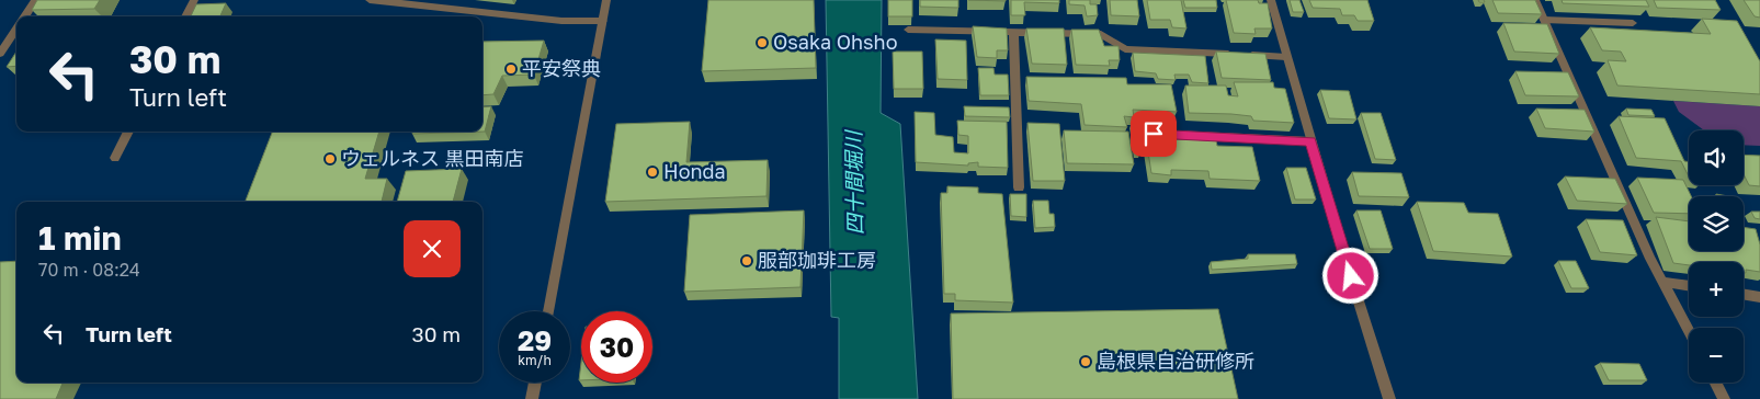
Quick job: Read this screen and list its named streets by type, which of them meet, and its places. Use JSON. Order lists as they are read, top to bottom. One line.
{"water":["四十間堀川"],"places":["Osaka Ohsho","平安祭典","ウェルネス 黒田南店","Honda","服部珈琲工房","島根県自治研修所"],"page":{"turn":["30 m","Turn left"],"map_buttons":["+","−"],"heading":["1 min","70 m · 08:24"],"list":[{"name":"Turn left","value":"30 m"}],"speed":"29 km/h","limit":"30"}}
